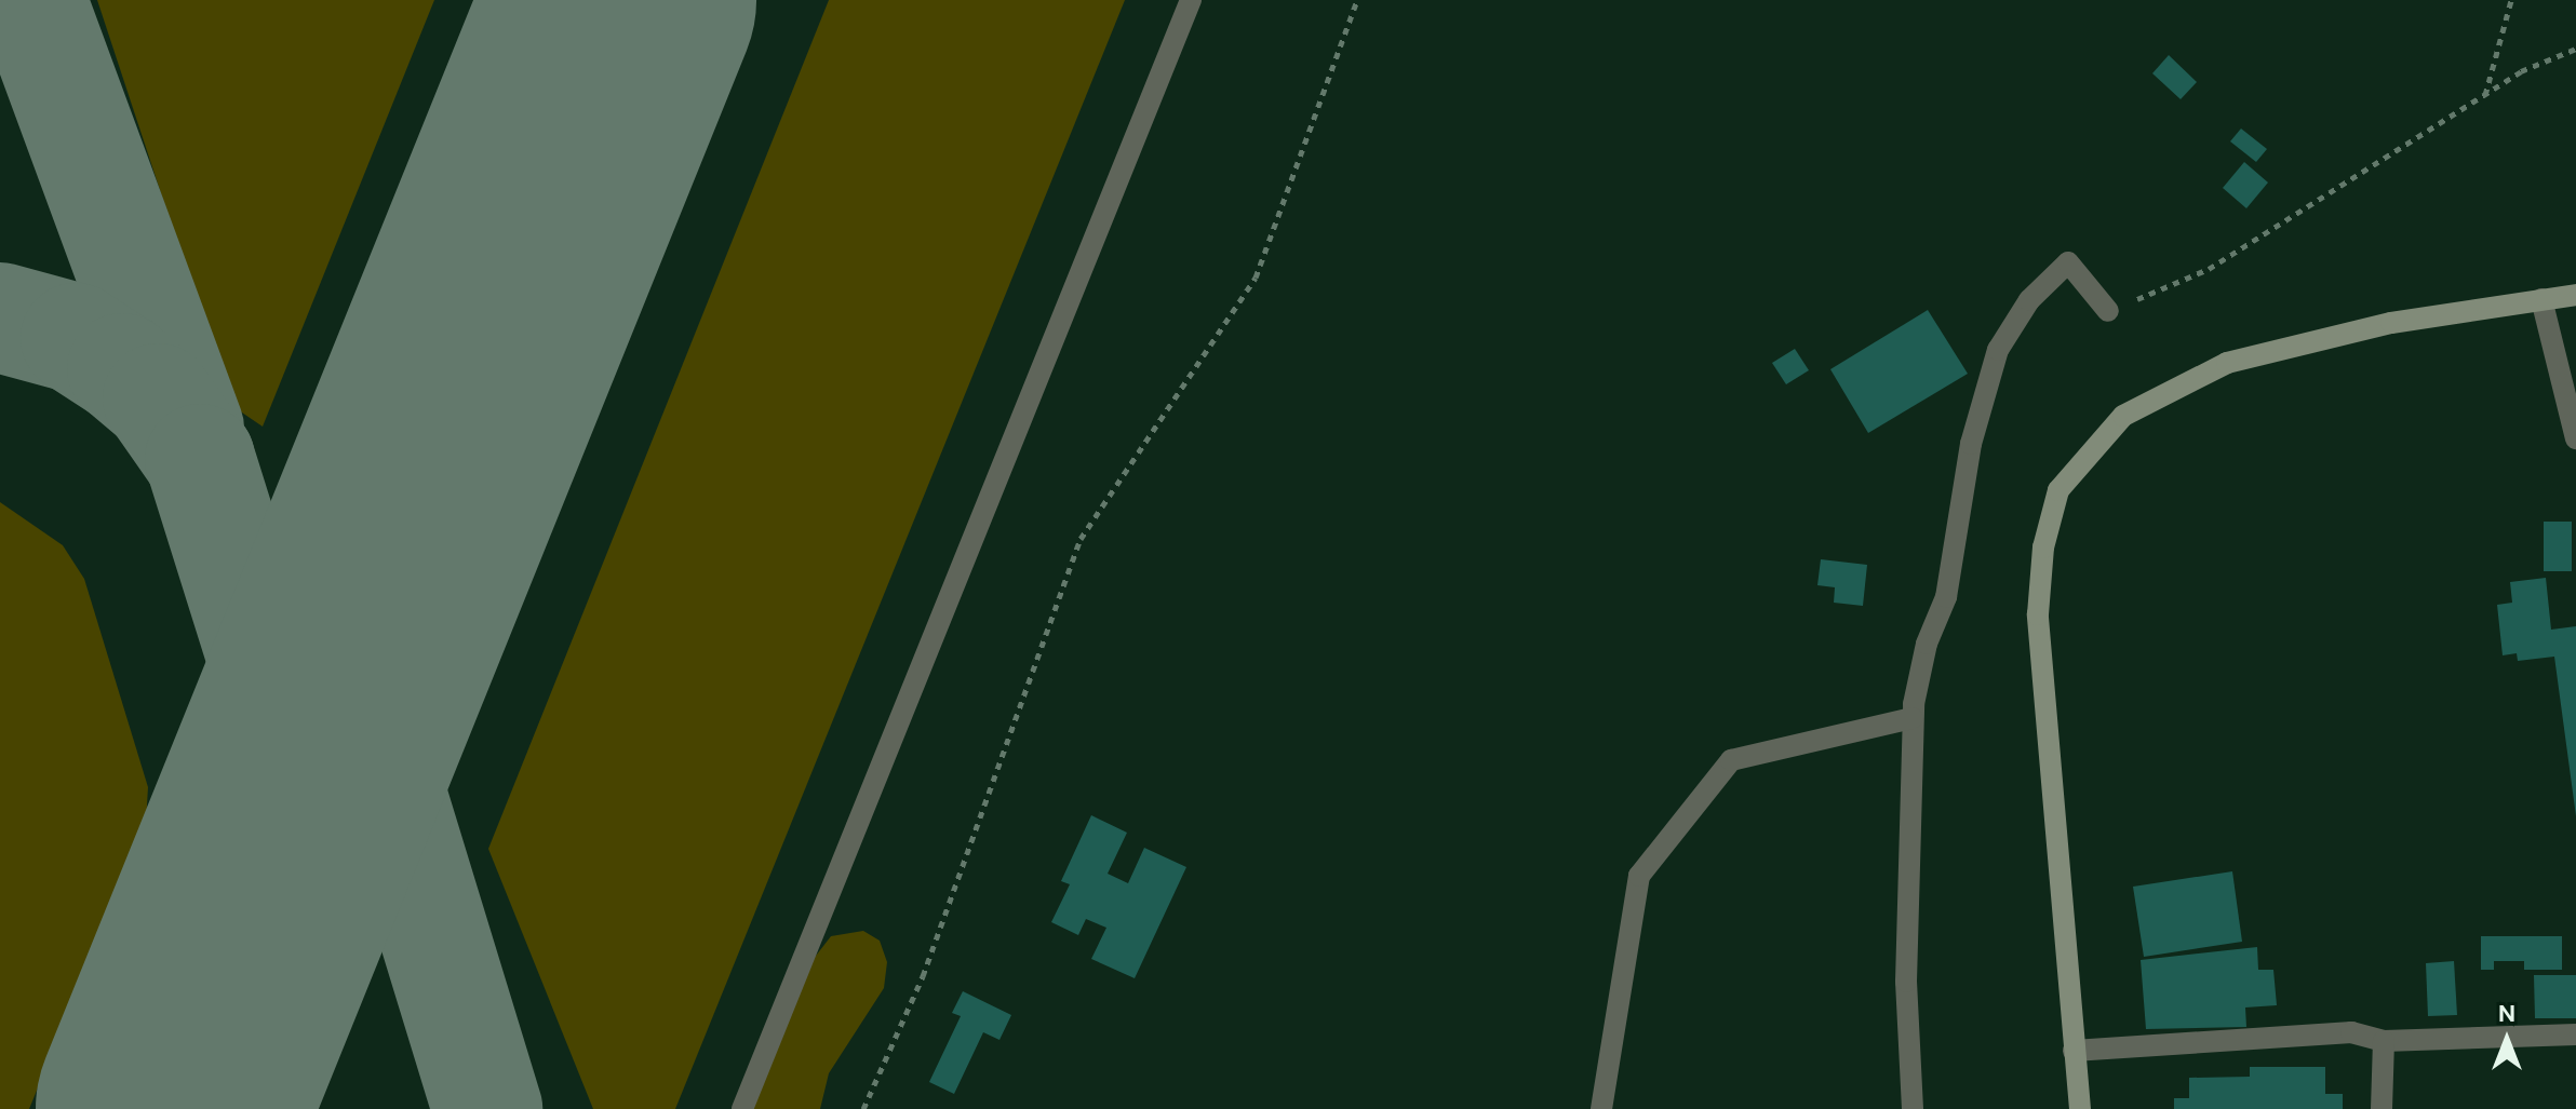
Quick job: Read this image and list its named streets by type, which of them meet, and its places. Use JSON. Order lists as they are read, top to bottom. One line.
{"north":"top"}
